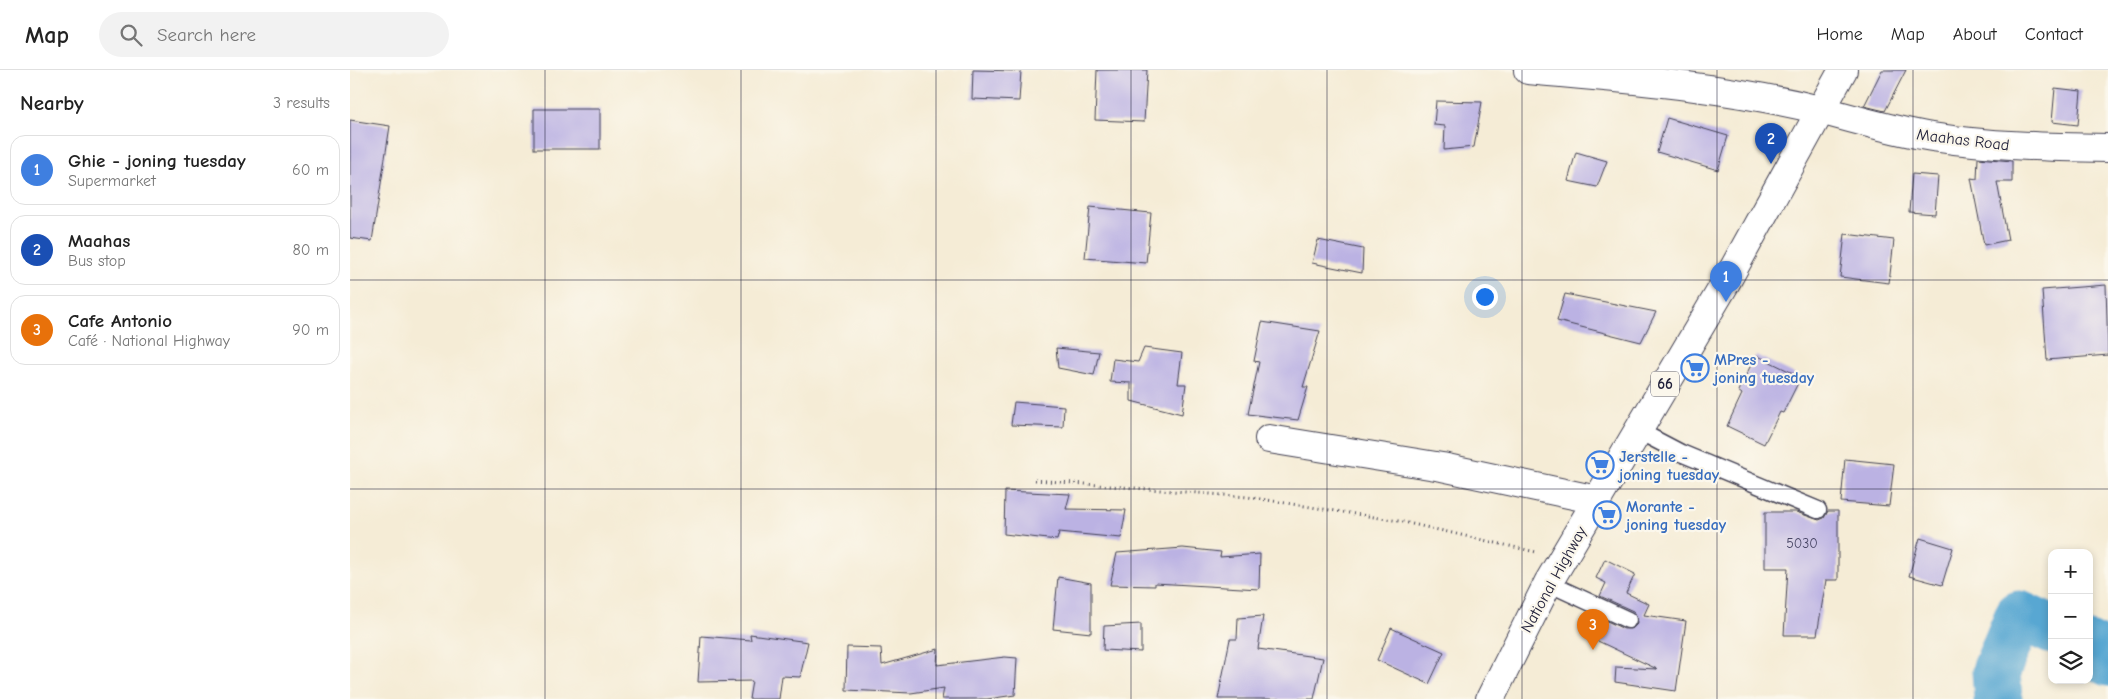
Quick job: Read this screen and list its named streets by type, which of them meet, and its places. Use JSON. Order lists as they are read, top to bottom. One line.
{"streets":{"street":["Maahas Road","66","National Highway"]},"crossings":[["Maahas Road","National Highway"]],"places":{"supermarket":["MPres - joning tuesday","Jerstelle - joning tuesday","Morante - joning tuesday"]},"house_numbers":["5030"],"page":{"header":"Map","search":"Search here","nav":["Home","Map","About","Contact"],"heading":["Nearby","3 results"],"pins":["2","1","3"],"list":[{"mark":"1","name":"Ghie - joning tuesday","note":"Supermarket","value":"60 m"},{"mark":"2","name":"Maahas","note":"Bus stop","value":"80 m"},{"mark":"3","name":"Cafe Antonio","note":"Café · National Highway","value":"90 m"}],"map_buttons":["+","−"]}}
